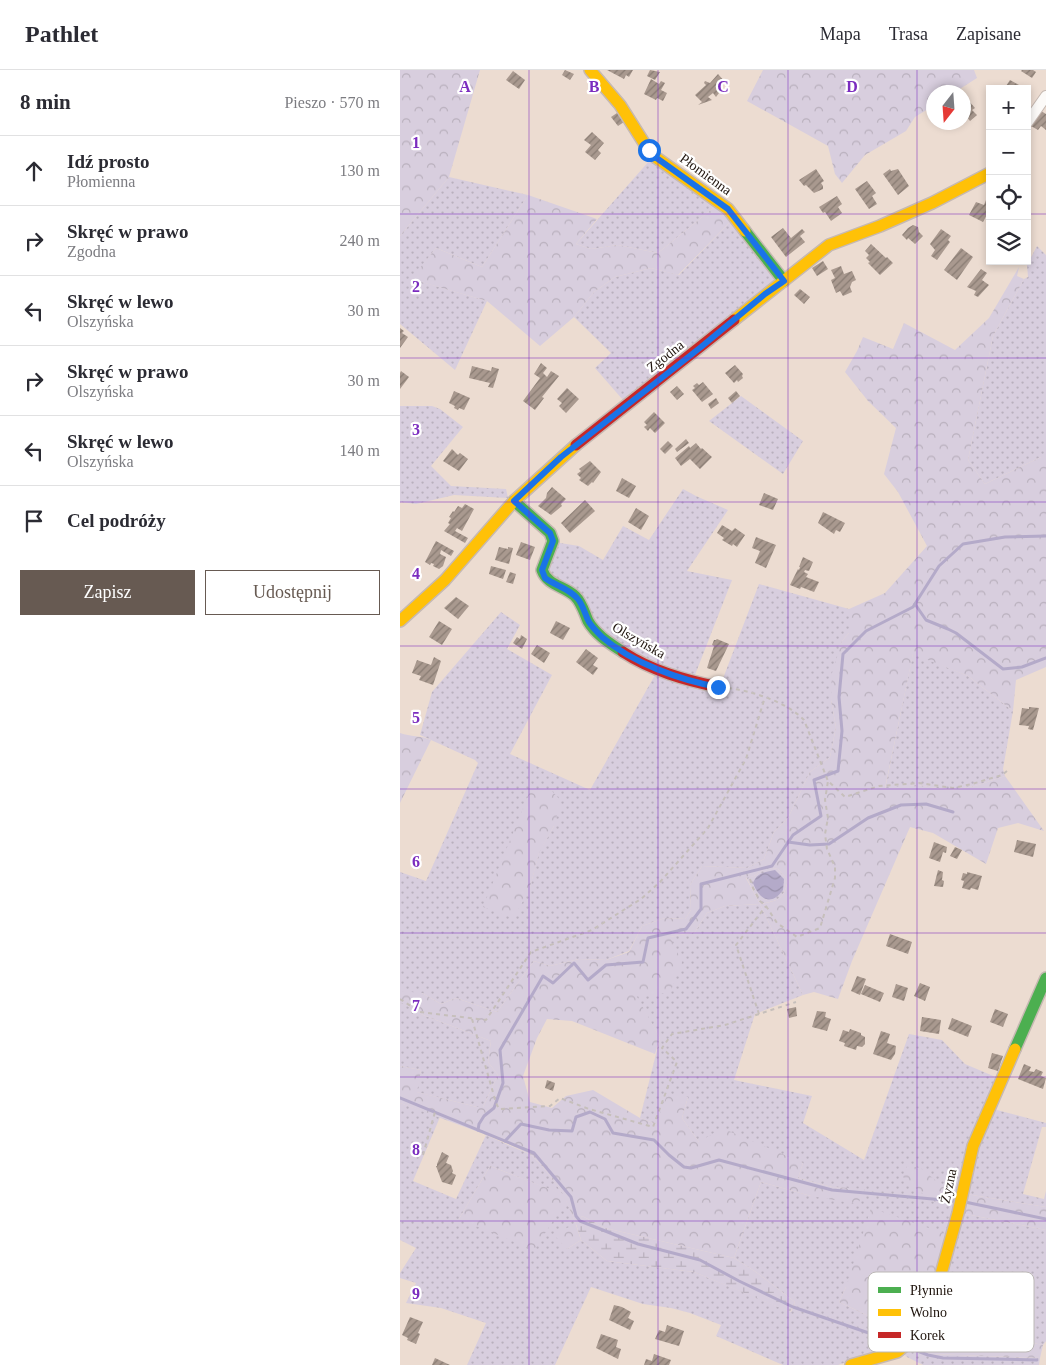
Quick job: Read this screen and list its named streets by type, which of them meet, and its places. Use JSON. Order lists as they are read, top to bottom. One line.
{"streets":{"street":["Płomienna","Zgodna","Olszyńska","Żyzna"]},"crossings":[["Płomienna","Zgodna"],["Zgodna","Olszyńska"]],"legend":["Płynnie","Wolno","Korek"],"north":"bottom","page":{"header":"Pathlet","nav":["Mapa","Trasa","Zapisane"],"heading":["8 min","Pieszo · 570 m"],"map_buttons":["+","−"],"list":[["Idź prosto","Płomienna","130 m"],["Skręć w prawo","Zgodna","240 m"],["Skręć w lewo","Olszyńska","30 m"],["Skręć w prawo","Olszyńska","30 m"],["Skręć w lewo","Olszyńska","140 m"],"Cel podróży"],"buttons":["Zapisz","Udostępnij"]},"grid":{"columns":["A","B","C","D"],"rows":["1","2","3","4","5","6","7","8","9"]}}
